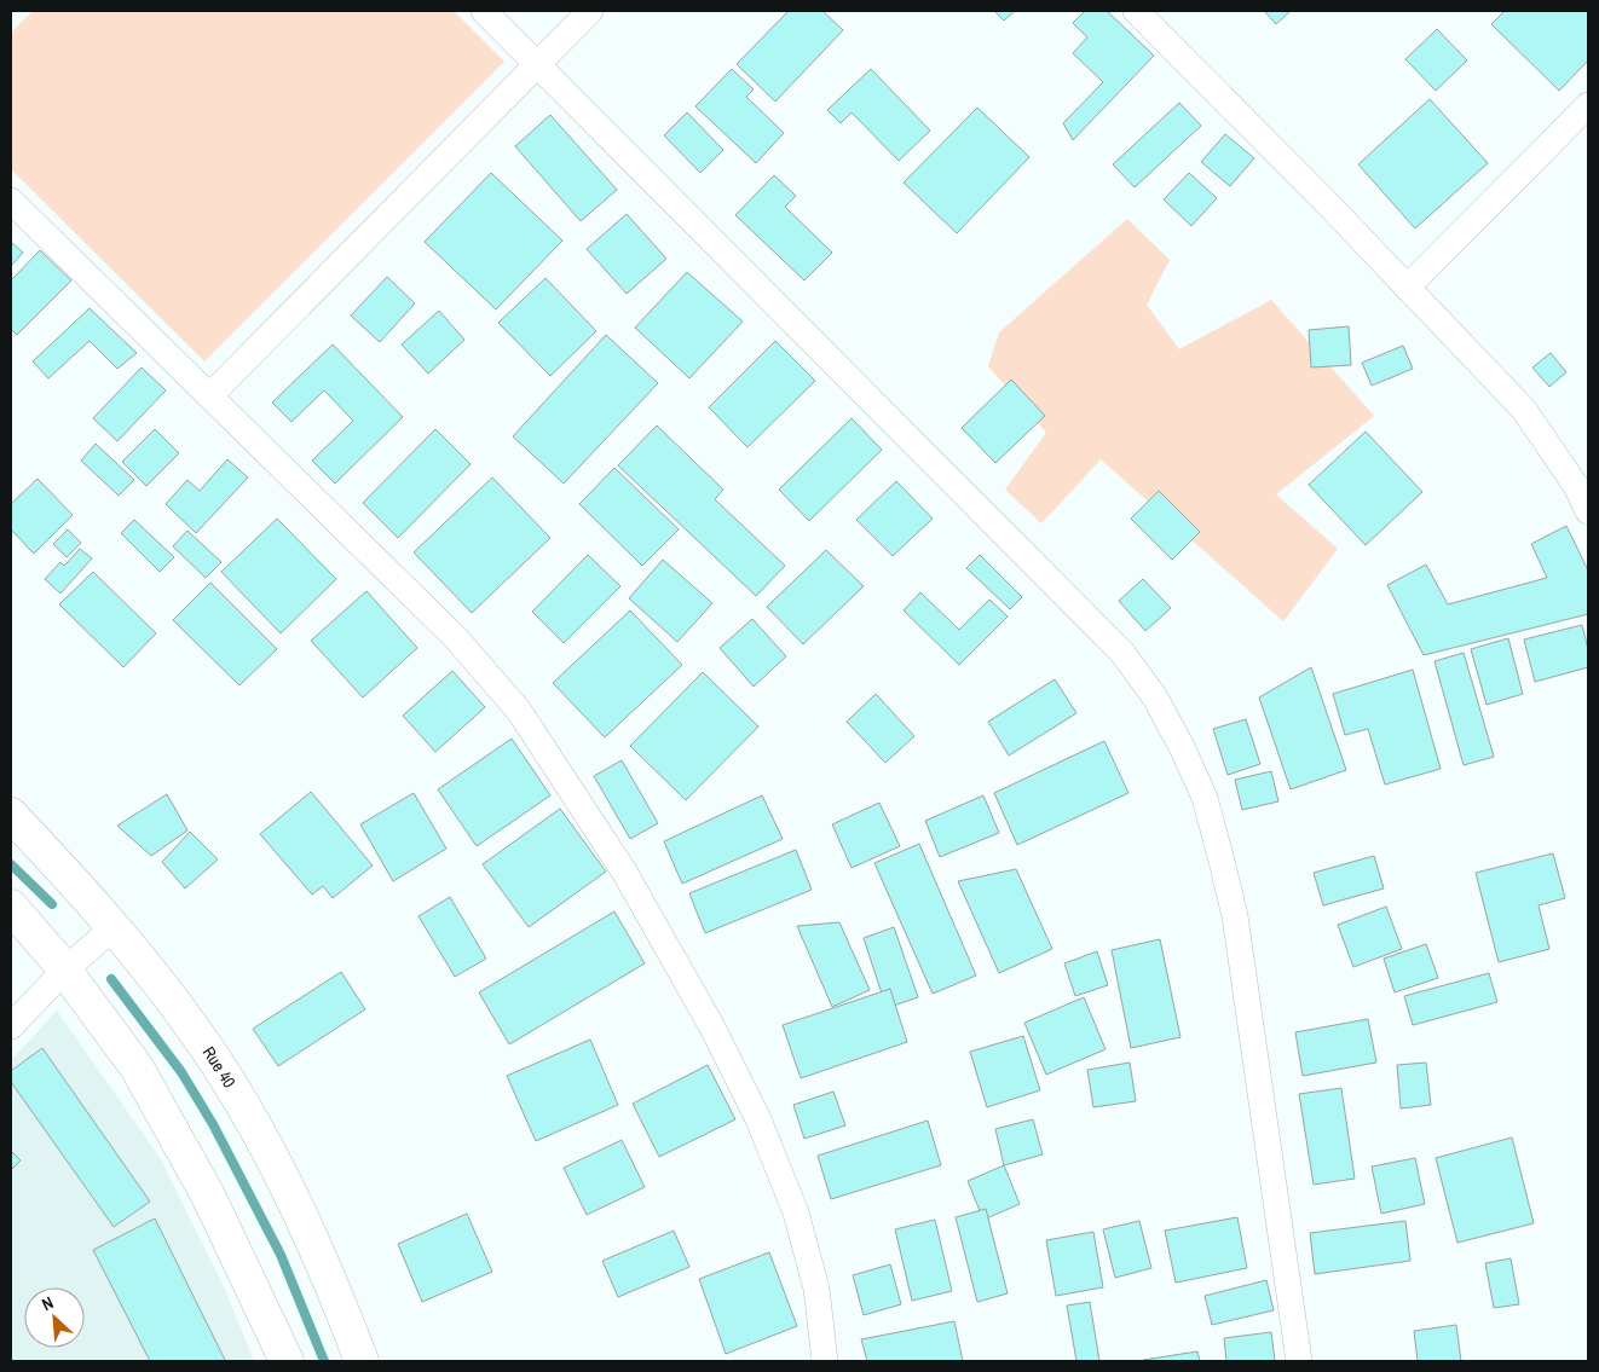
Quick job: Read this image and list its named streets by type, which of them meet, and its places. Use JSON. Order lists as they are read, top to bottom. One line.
{"streets":{"main road":["Rue 40"]},"north":"top left"}
